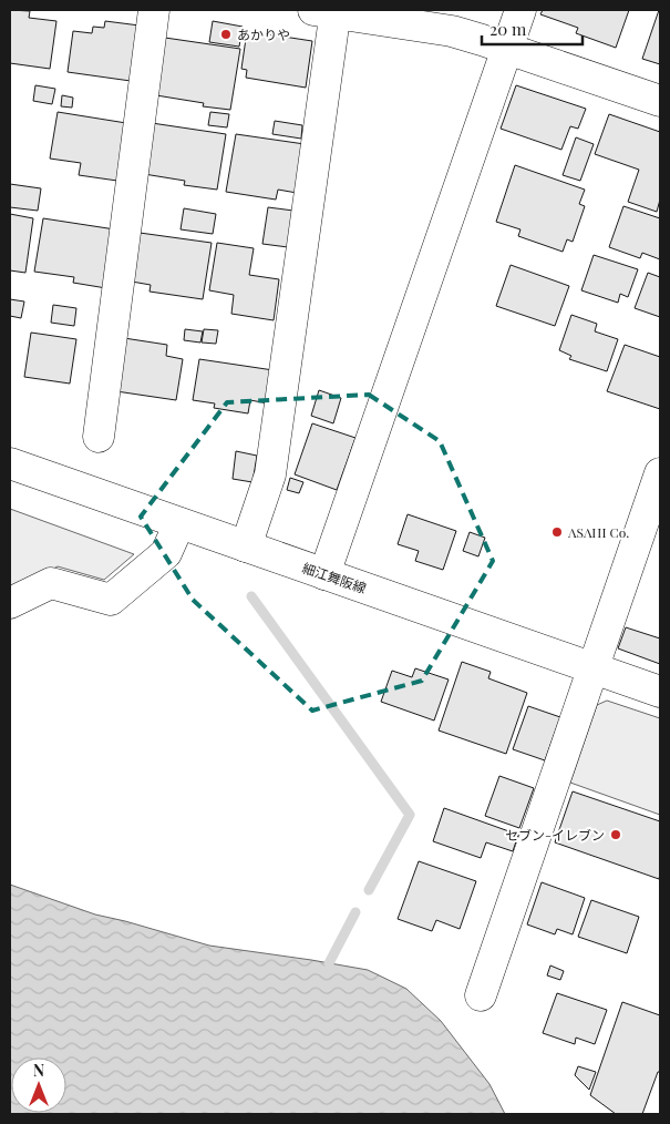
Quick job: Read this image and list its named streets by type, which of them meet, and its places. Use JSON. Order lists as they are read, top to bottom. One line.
{"streets":{"street":["細江舞阪線"]},"places":["あかりや","ASAHI Co.","セブン-イレブン"],"scale_bar":"20 m","north":"top"}
